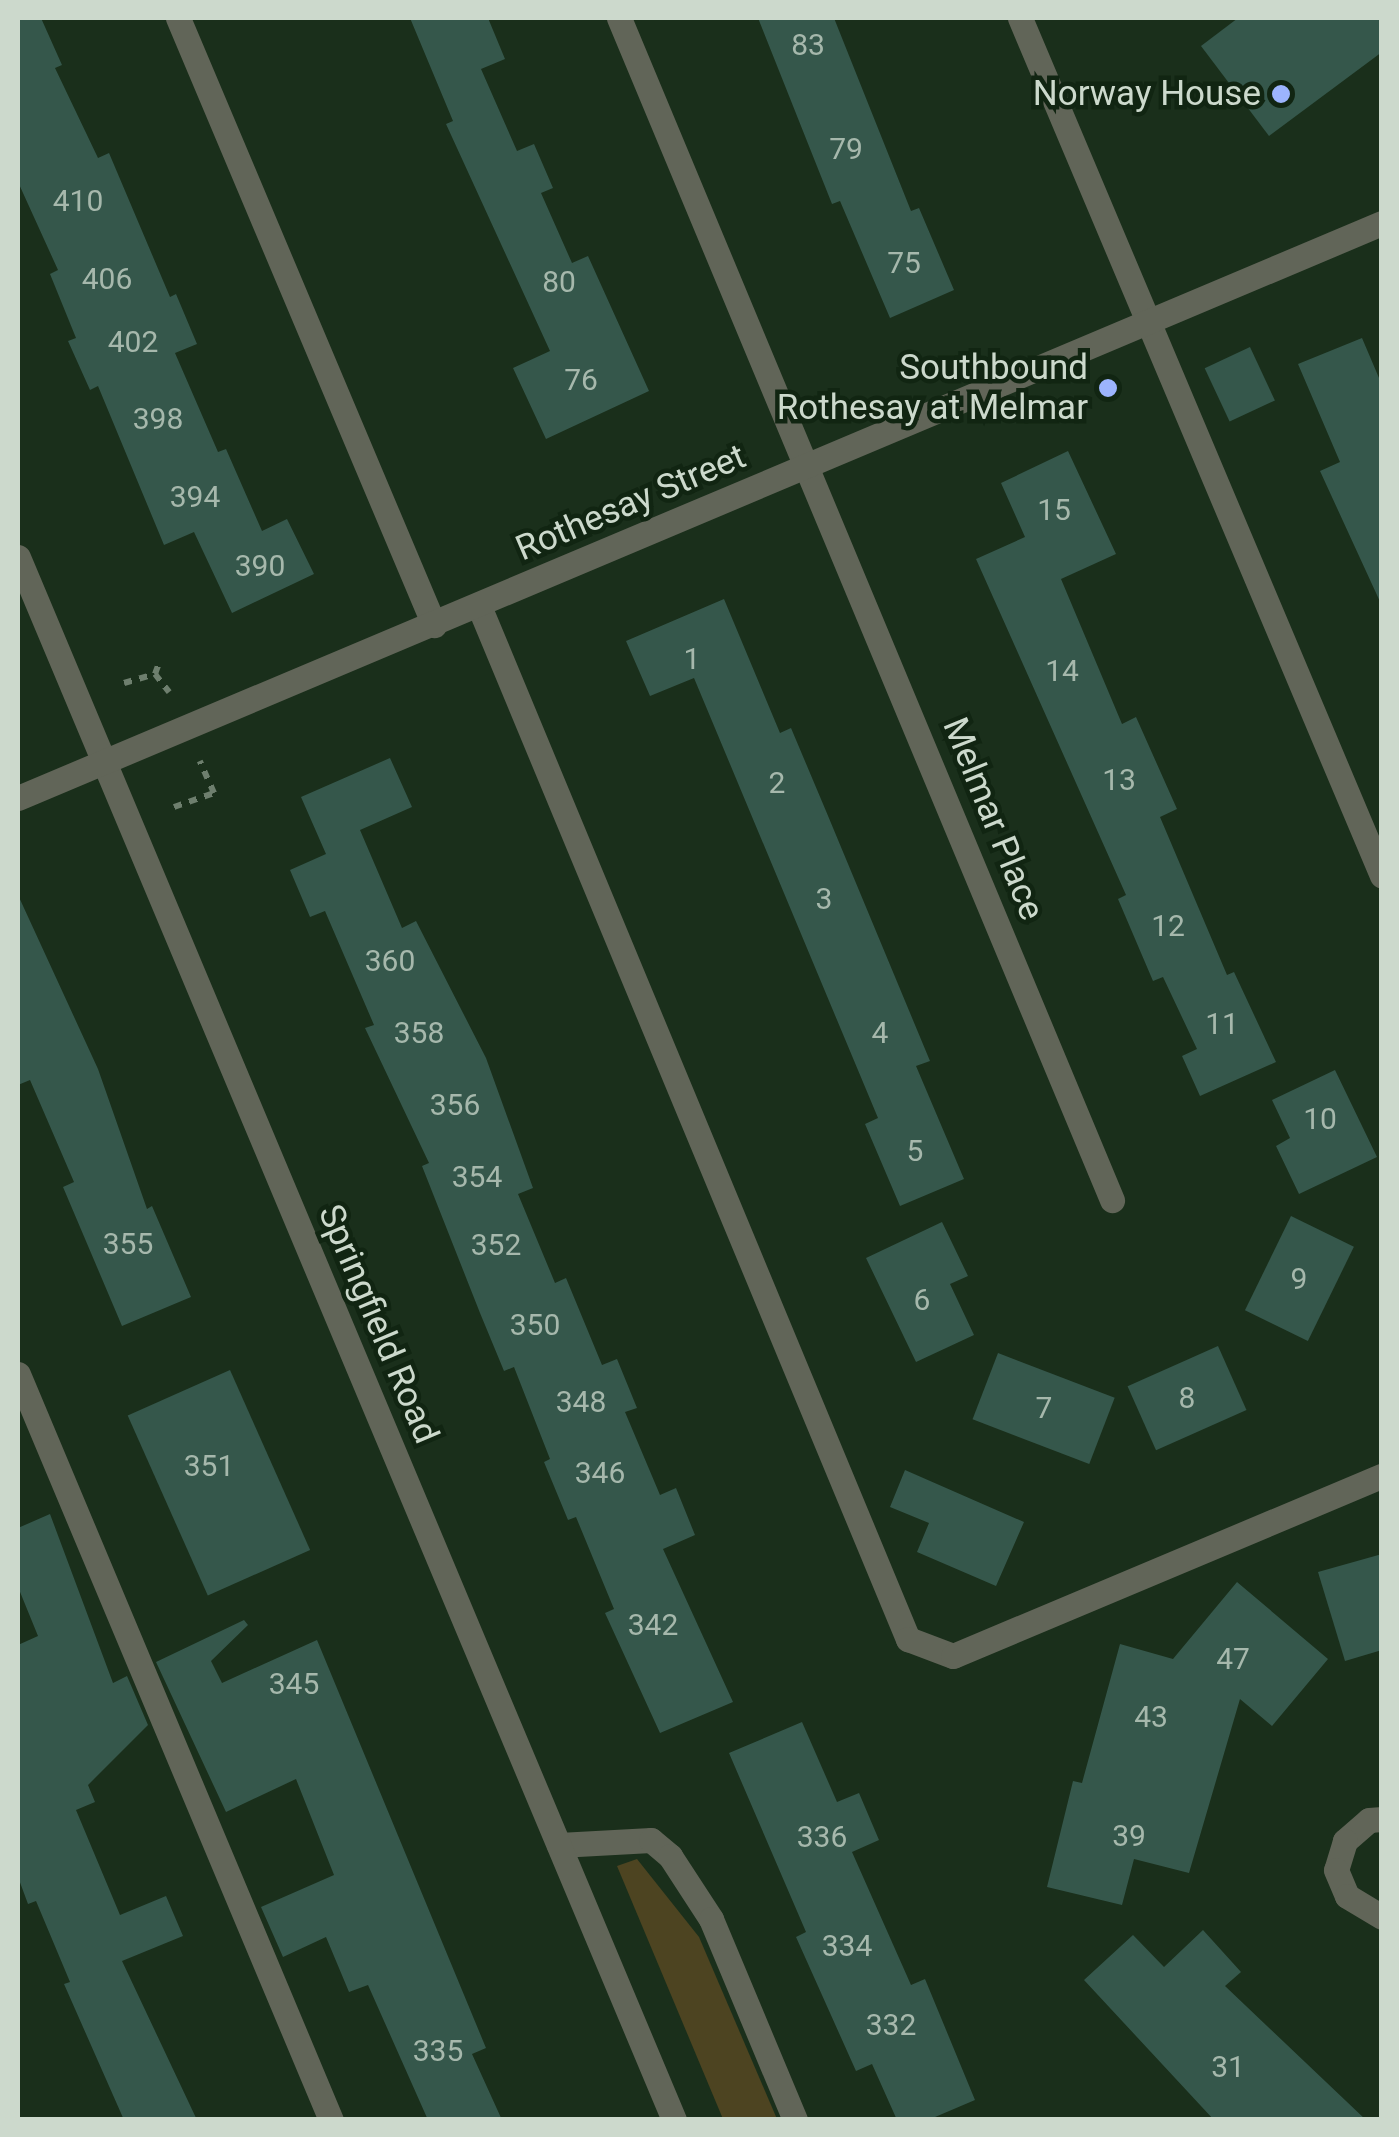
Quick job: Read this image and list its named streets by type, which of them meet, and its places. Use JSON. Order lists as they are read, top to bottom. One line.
{"streets":{"street":["Rothesay Street","Melmar Place","Springfield Road"]},"crossings":[["Rothesay Street","Melmar Place"],["Rothesay Street","Springfield Road"]],"places":["Norway House","Southbound Rothesay at Melmar"],"house_numbers":["83","79","410","75","406","80","402","76","398","394","15","390","1","14","13","2","3","12","360","11","358","4","356","10","5","354","355","352","9","6","350","8","348","7","351","346","342","47","345","43","39","336","334","332","335","31"]}
